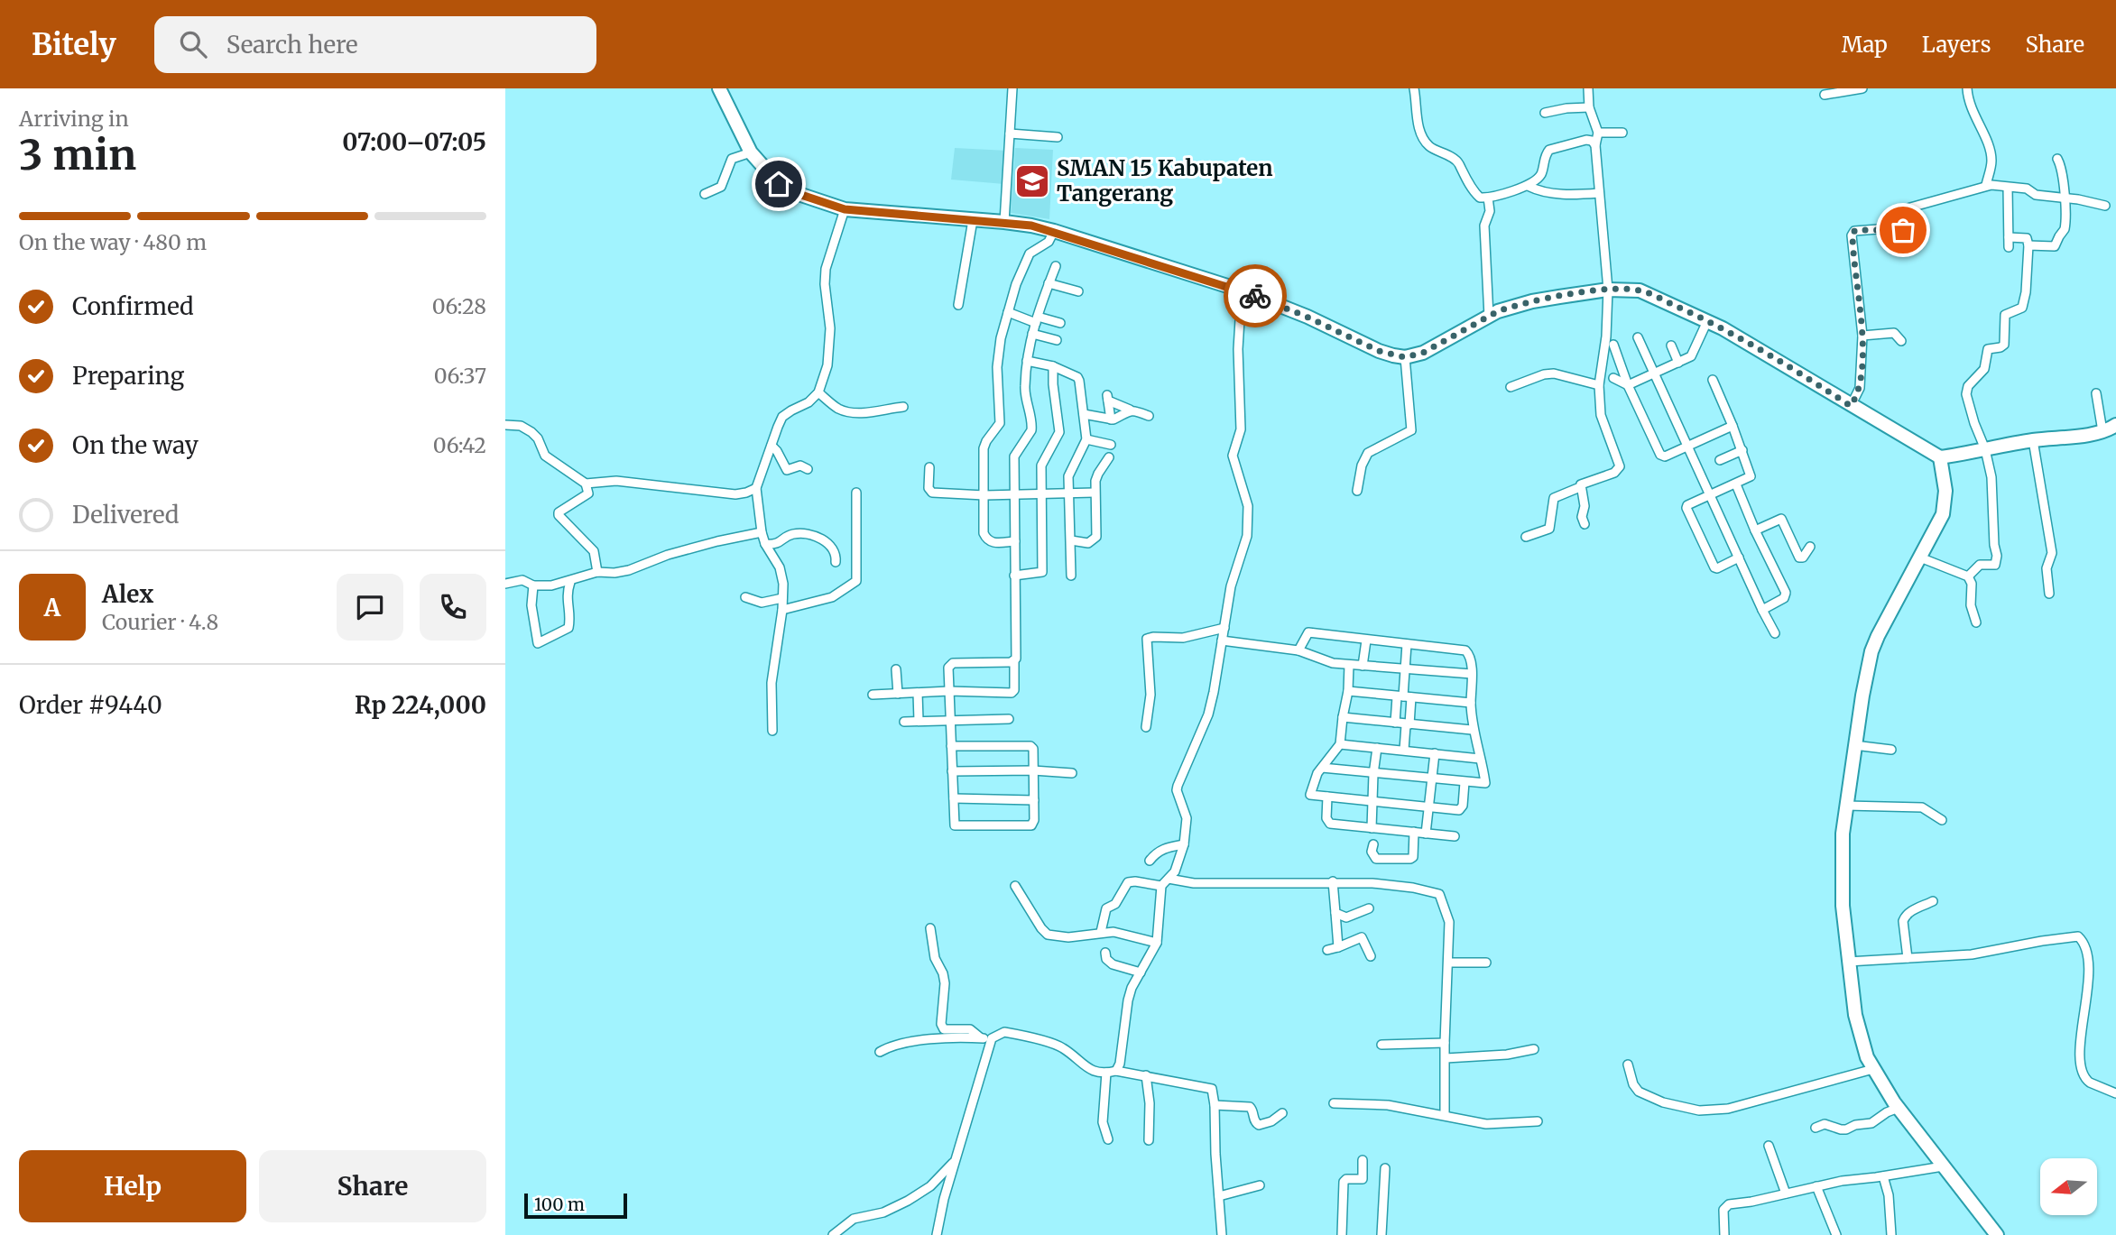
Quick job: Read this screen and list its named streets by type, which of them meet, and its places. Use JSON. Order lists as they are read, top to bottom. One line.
{"places":{"school or university":["SMAN 15 Kabupaten Tangerang"]},"scale_bar":"100 m","north":"left","page":{"header":"Bitely","search":"Search here","nav":["Map","Layers","Share"],"heading":["3 min","Arriving in","07:00–07:05"],"panel":["Alex","Courier · 4.8","Order #9440","Rp 224,000"],"bar":"On the way · 480 m","list":[["Confirmed","06:28"],["Preparing","06:37"],["On the way","06:42"],"Delivered"],"round":"A","buttons":["Help","Share"],"scale":"100 m"}}
